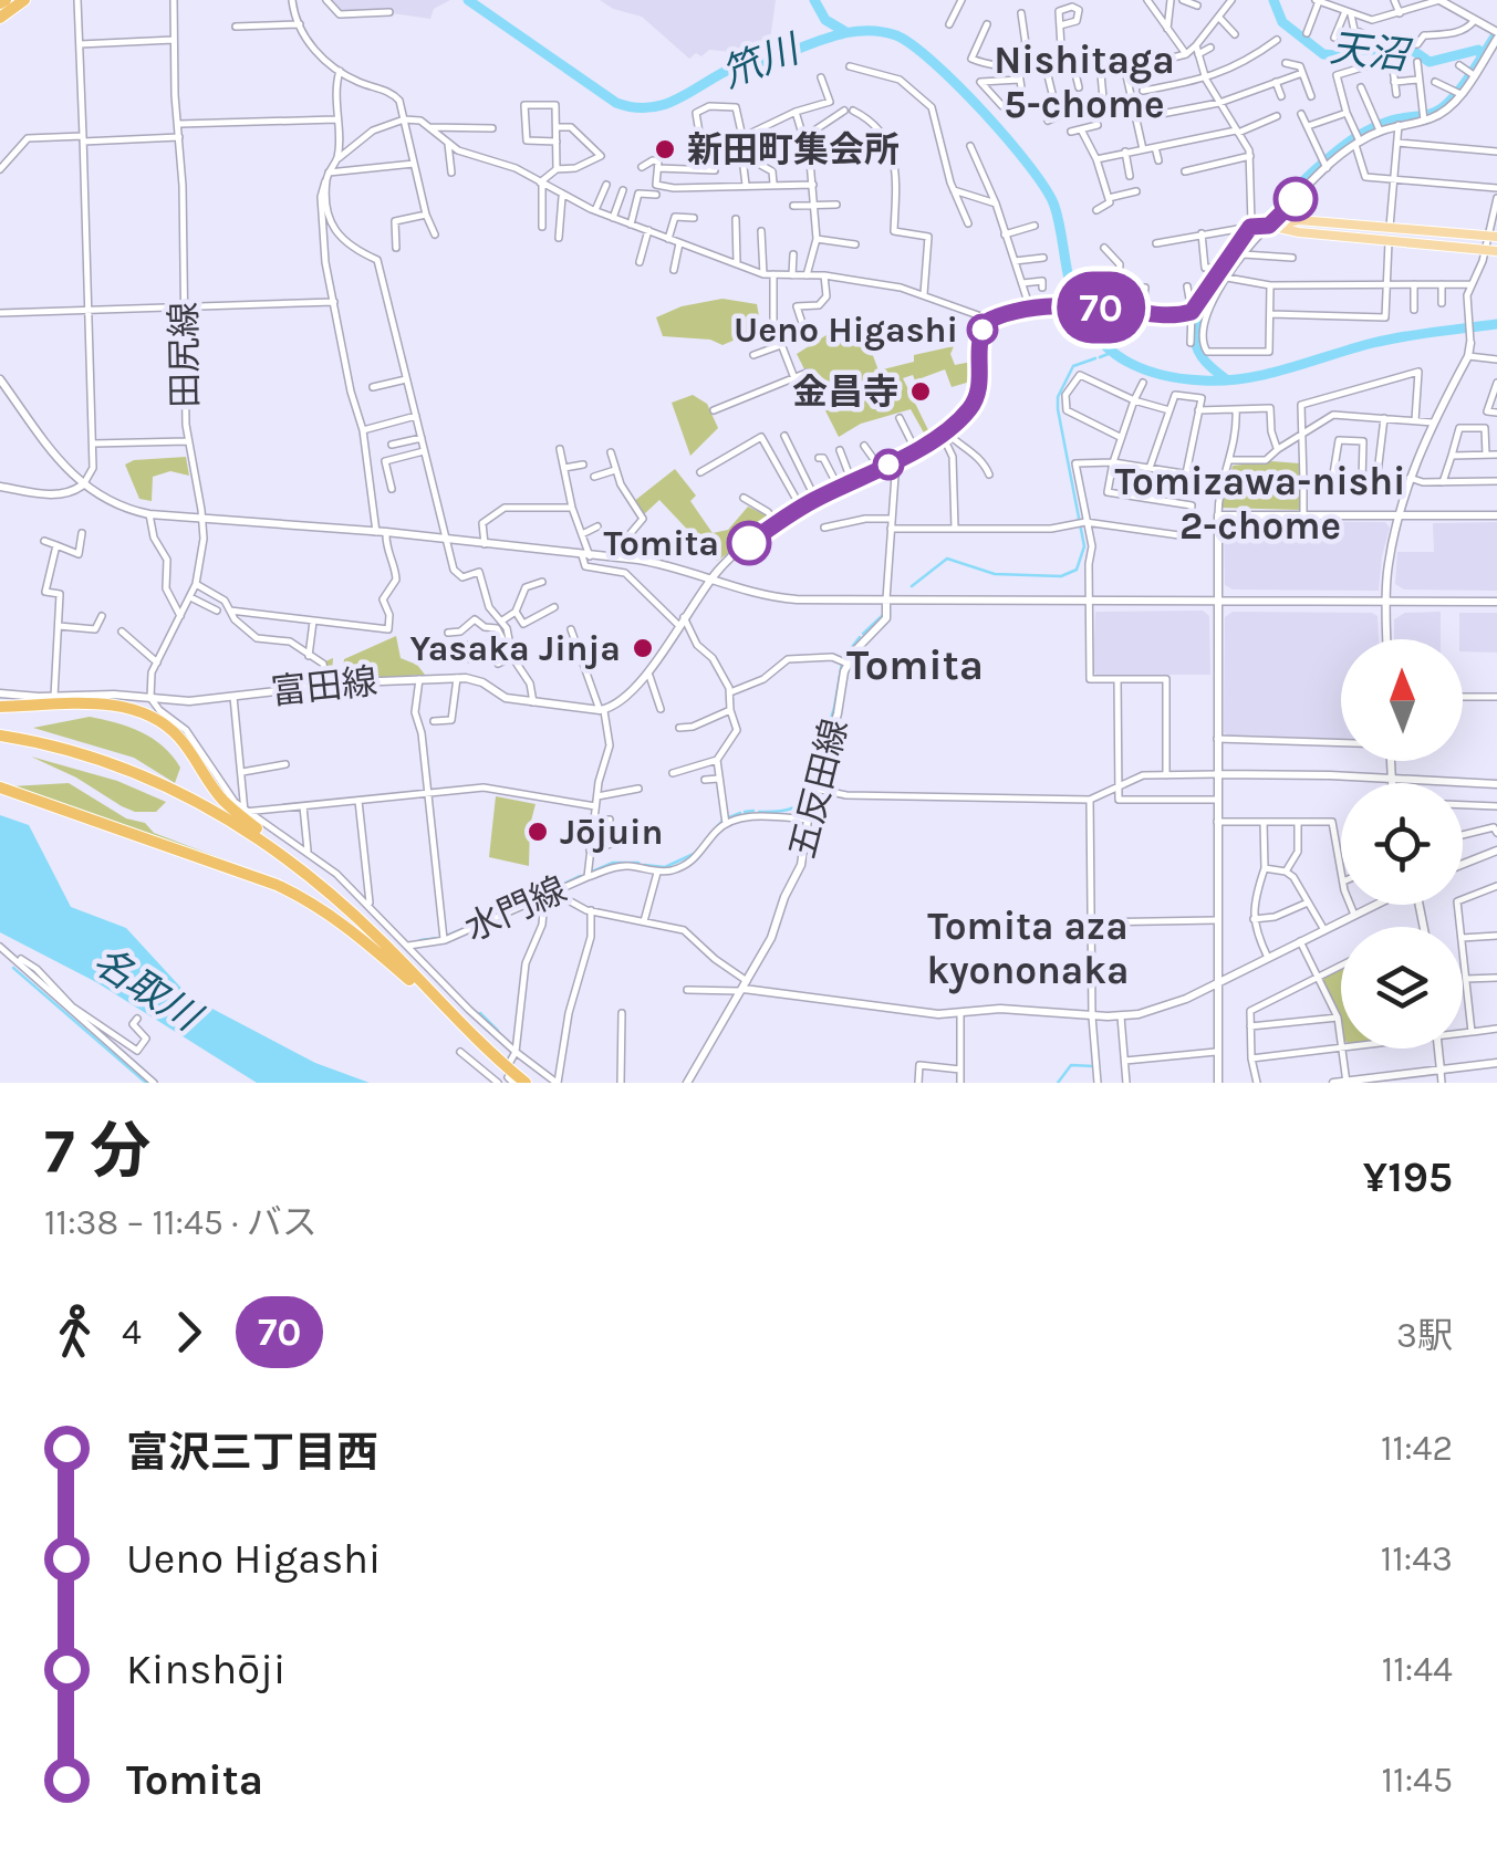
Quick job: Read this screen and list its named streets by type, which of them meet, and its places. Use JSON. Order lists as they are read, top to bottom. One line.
{"streets":{"street":["田尻線","富田線","五反田線","水門線"]},"crossings":[["田尻線","富田線"],["富田線","水門線"]],"districts":["Nishitaga 5-chome","Tomizawa-nishi 2-chome","Tomita","Tomita aza kyononaka"],"water":["天沼","笊川","名取川"],"places":["新田町集会所","Ueno Higashi","金昌寺","Tomita","Yasaka Jinja","Jōjuin"],"lines":["bus line 70"],"north":"top","page":{"on_map":"70","heading":["7 分","11:38 – 11:45 · バス","¥195"],"legs":["4","70","3駅"],"list":[{"name":"富沢三丁目西","value":"11:42"},{"name":"Ueno Higashi","value":"11:43"},{"name":"Kinshōji","value":"11:44"},{"name":"Tomita","value":"11:45"}]}}
